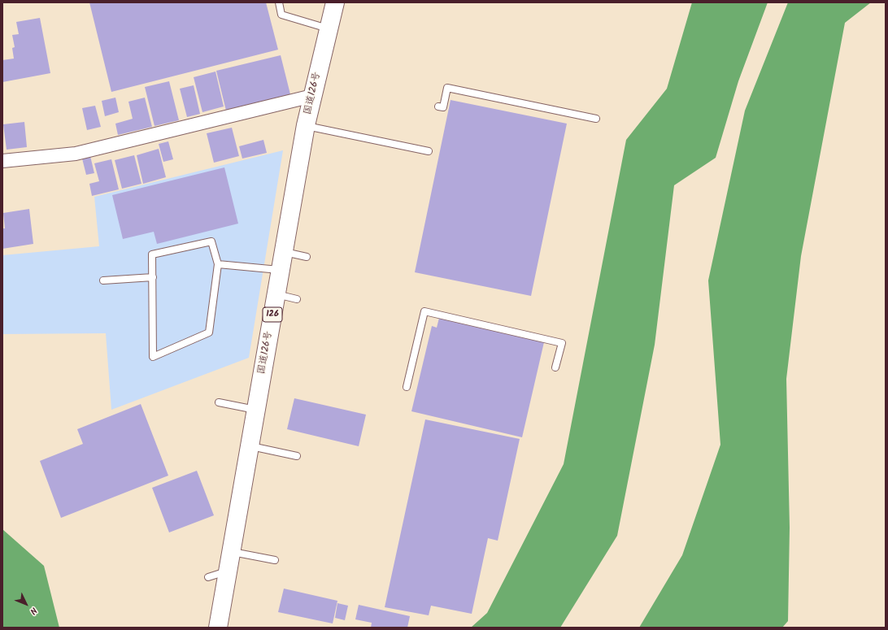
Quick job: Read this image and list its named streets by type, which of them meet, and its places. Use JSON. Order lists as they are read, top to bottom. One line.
{"streets":{"highway":["国道126号","126"]},"north":"bottom right"}
